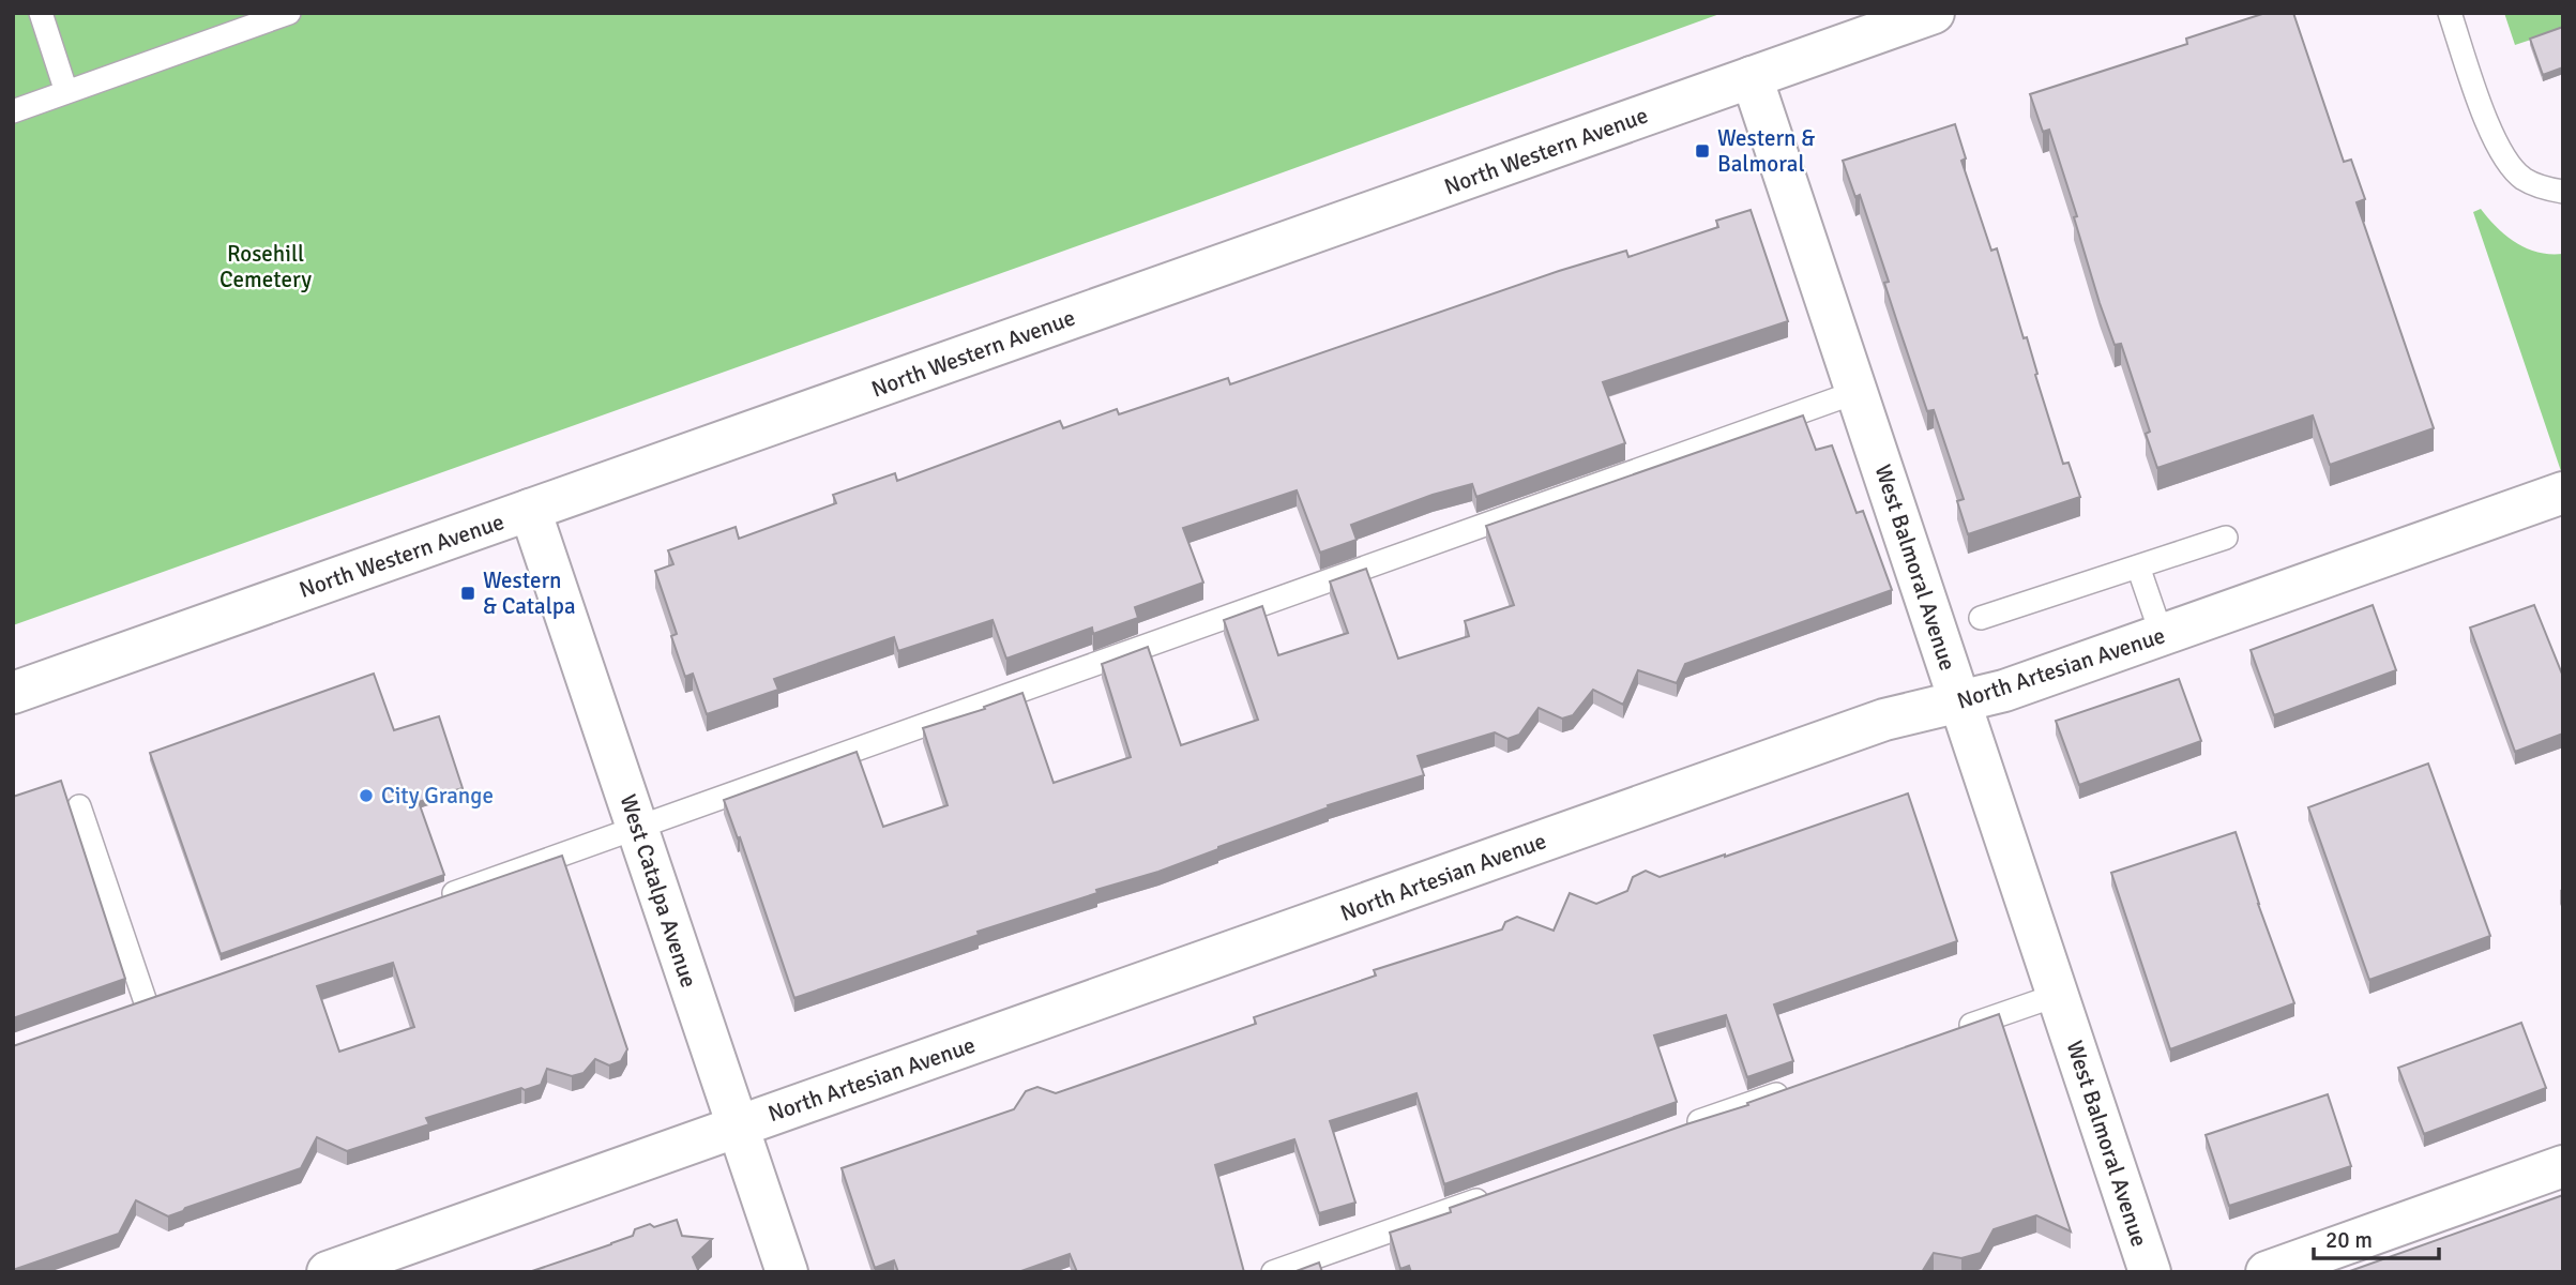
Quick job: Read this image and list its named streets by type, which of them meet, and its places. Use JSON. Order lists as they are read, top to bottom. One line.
{"streets":{"street":["North Western Avenue","West Balmoral Avenue","North Artesian Avenue","West Catalpa Avenue"]},"crossings":[["North Western Avenue","West Balmoral Avenue"],["North Western Avenue","West Catalpa Avenue"],["West Balmoral Avenue","North Artesian Avenue"],["North Artesian Avenue","West Catalpa Avenue"]],"parks":["Rosehill Cemetery"],"places":{"transit":["Western & Balmoral","Western & Catalpa"],"other":["City Grange"]},"scale_bar":"20 m"}
